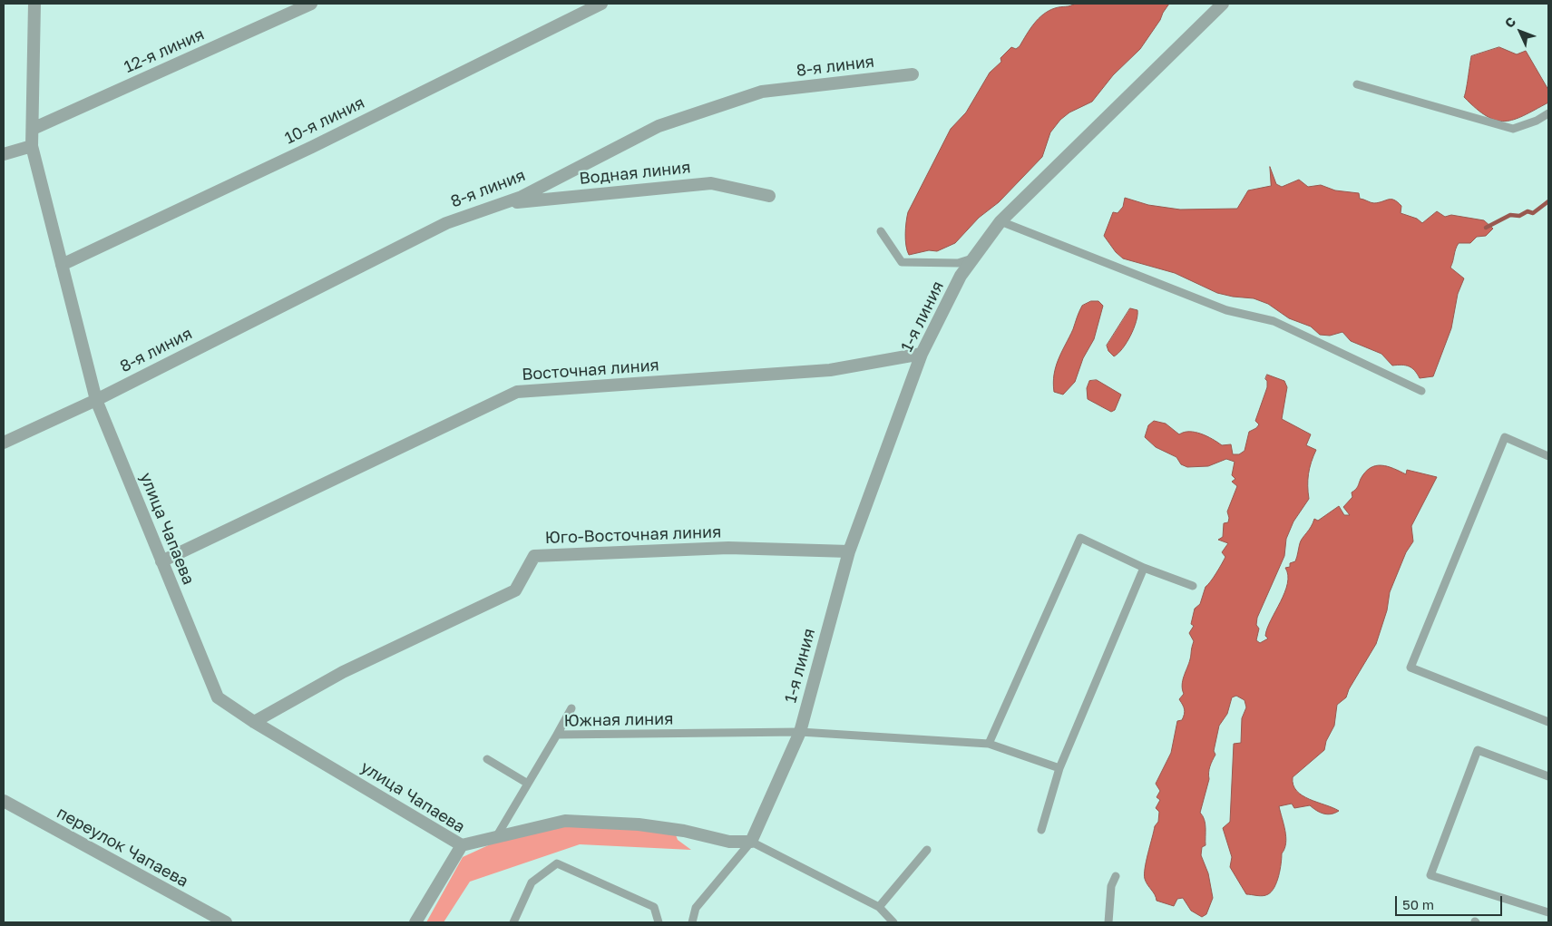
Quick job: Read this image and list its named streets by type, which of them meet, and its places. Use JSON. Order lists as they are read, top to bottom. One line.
{"streets":{"street":["12-я линия","8-я линия","10-я линия","Водная линия","1-я линия","Восточная линия","улица Чапаева","Юго-Восточная линия","переулок Чапаева"],"lane":["Южная линия"]},"crossings":[["12-я линия","улица Чапаева"],["8-я линия","Водная линия"],["8-я линия","улица Чапаева"],["10-я линия","улица Чапаева"],["1-я линия","Восточная линия"],["1-я линия","Юго-Восточная линия"],["1-я линия","Южная линия"],["Восточная линия","улица Чапаева"],["улица Чапаева","Юго-Восточная линия"]],"scale_bar":"50 m","north":"top left"}
